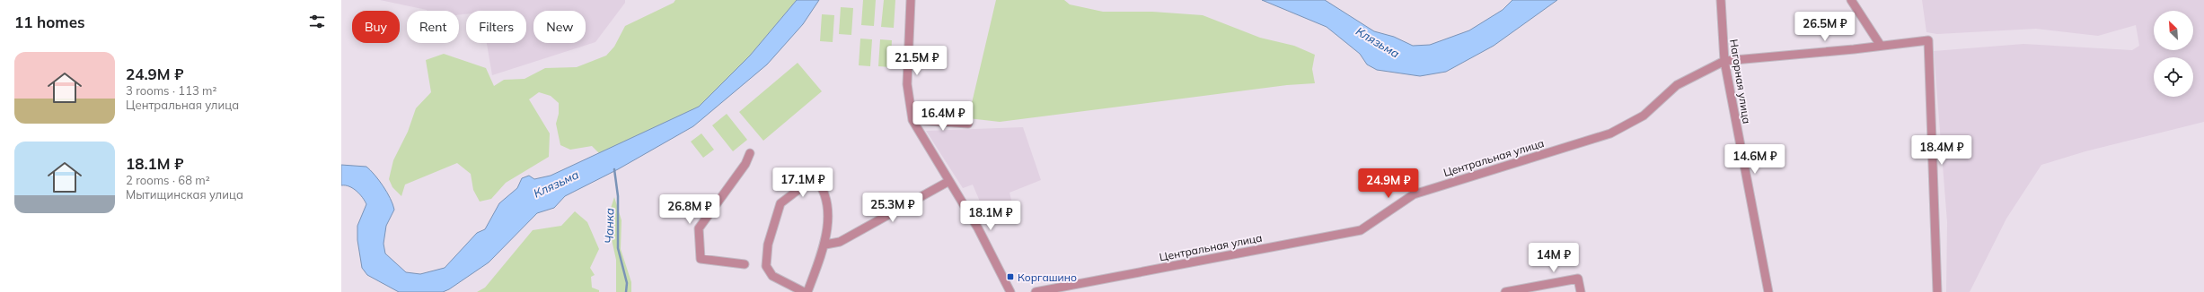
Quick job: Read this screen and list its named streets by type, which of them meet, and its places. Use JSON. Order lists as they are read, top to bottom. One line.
{"streets":{"street":["Нагорная улица","Центральная улица"]},"crossings":[["Нагорная улица","Центральная улица"]],"water":["Клязьма","Чанка"],"places":{"transit":["Коргашино"]},"north":"top left","page":{"heading":"11 homes","chip":["Buy","Rent","Filters","New"],"price":["26.5M ₽","21.5M ₽","16.4M ₽","18.4M ₽","14.6M ₽","17.1M ₽","24.9M ₽","25.3M ₽","26.8M ₽","18.1M ₽","14M ₽"],"list":[{"name":"24.9M ₽","note":"3 rooms · 113 m² · Центральная улица"},{"name":"18.1M ₽","note":"2 rooms · 68 m² · Мытищинская улица"}]}}
